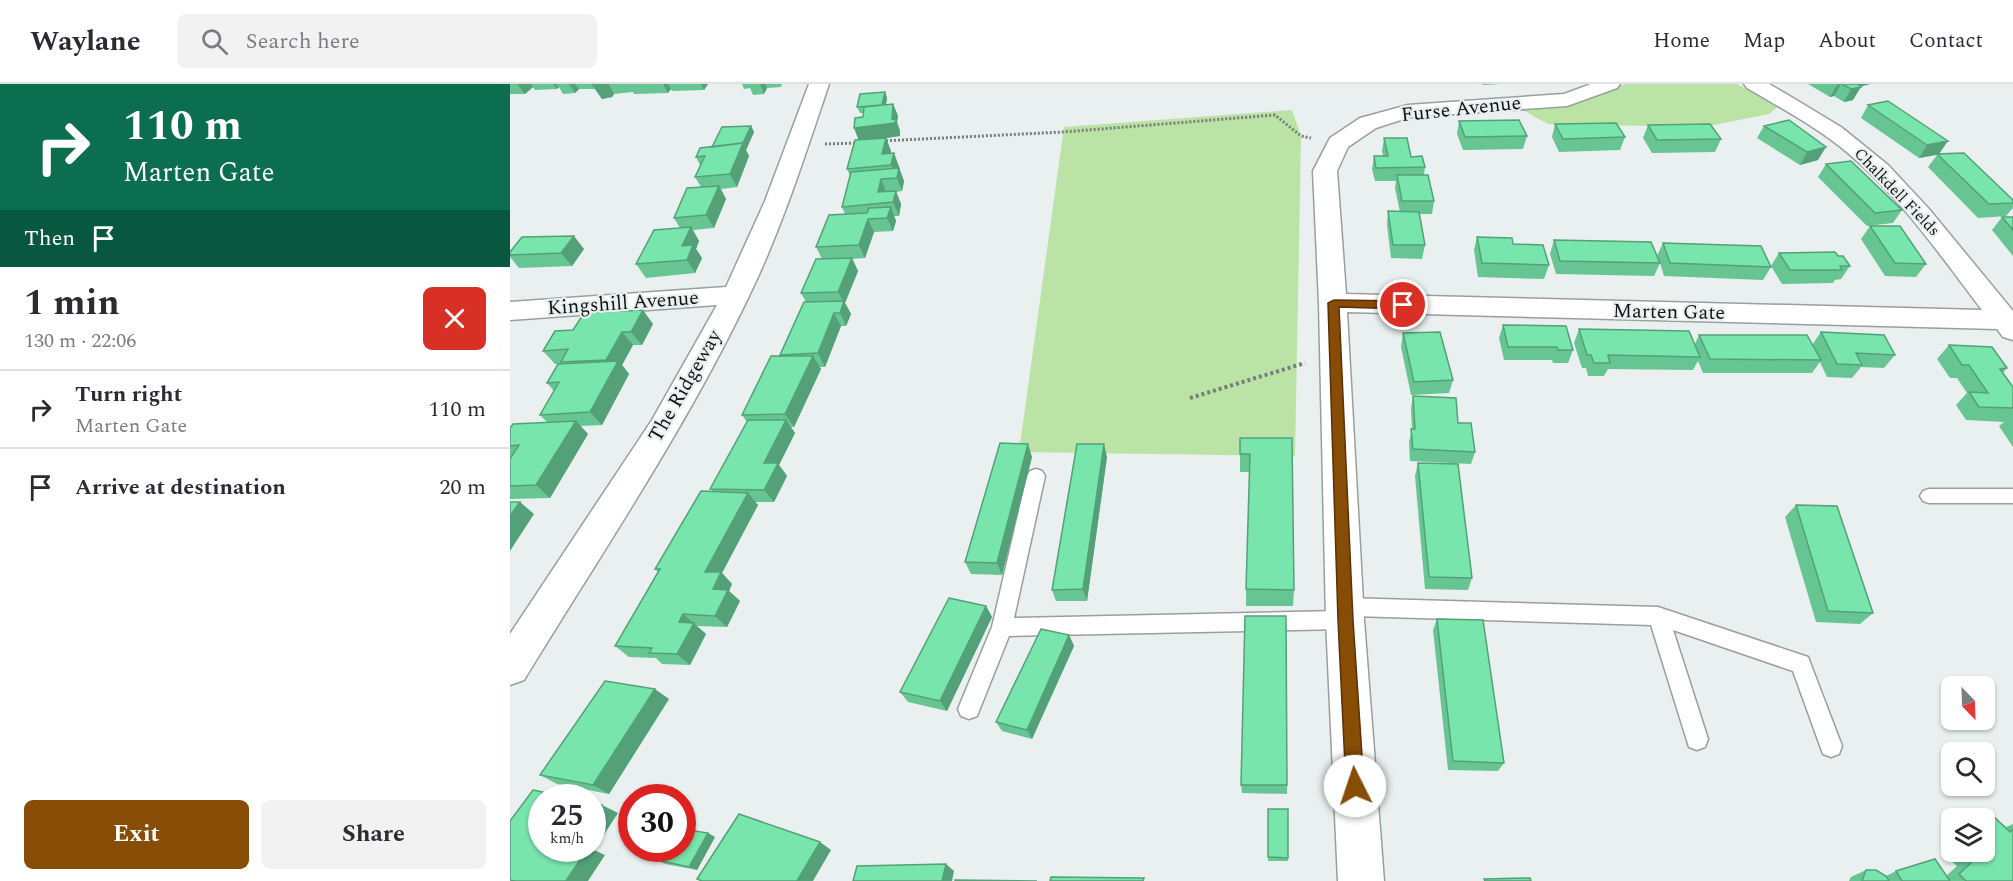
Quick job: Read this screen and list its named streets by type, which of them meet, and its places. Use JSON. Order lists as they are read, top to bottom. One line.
{"streets":{"street":["Furse Avenue","Chalkdell Fields","Kingshill Avenue","Marten Gate","The Ridgeway"]},"crossings":[["Furse Avenue","Marten Gate"],["Chalkdell Fields","Marten Gate"],["Kingshill Avenue","The Ridgeway"]],"north":"bottom right","page":{"header":"Waylane","search":"Search here","nav":["Home","Map","About","Contact"],"turn":["110 m","Marten Gate"],"then":"Then","heading":["1 min","130 m · 22:06"],"list":[{"name":"Turn right","note":"Marten Gate","value":"110 m"},{"name":"Arrive at destination","value":"20 m"}],"speed":"25 km/h","limit":"30","buttons":["Exit","Share"]}}
